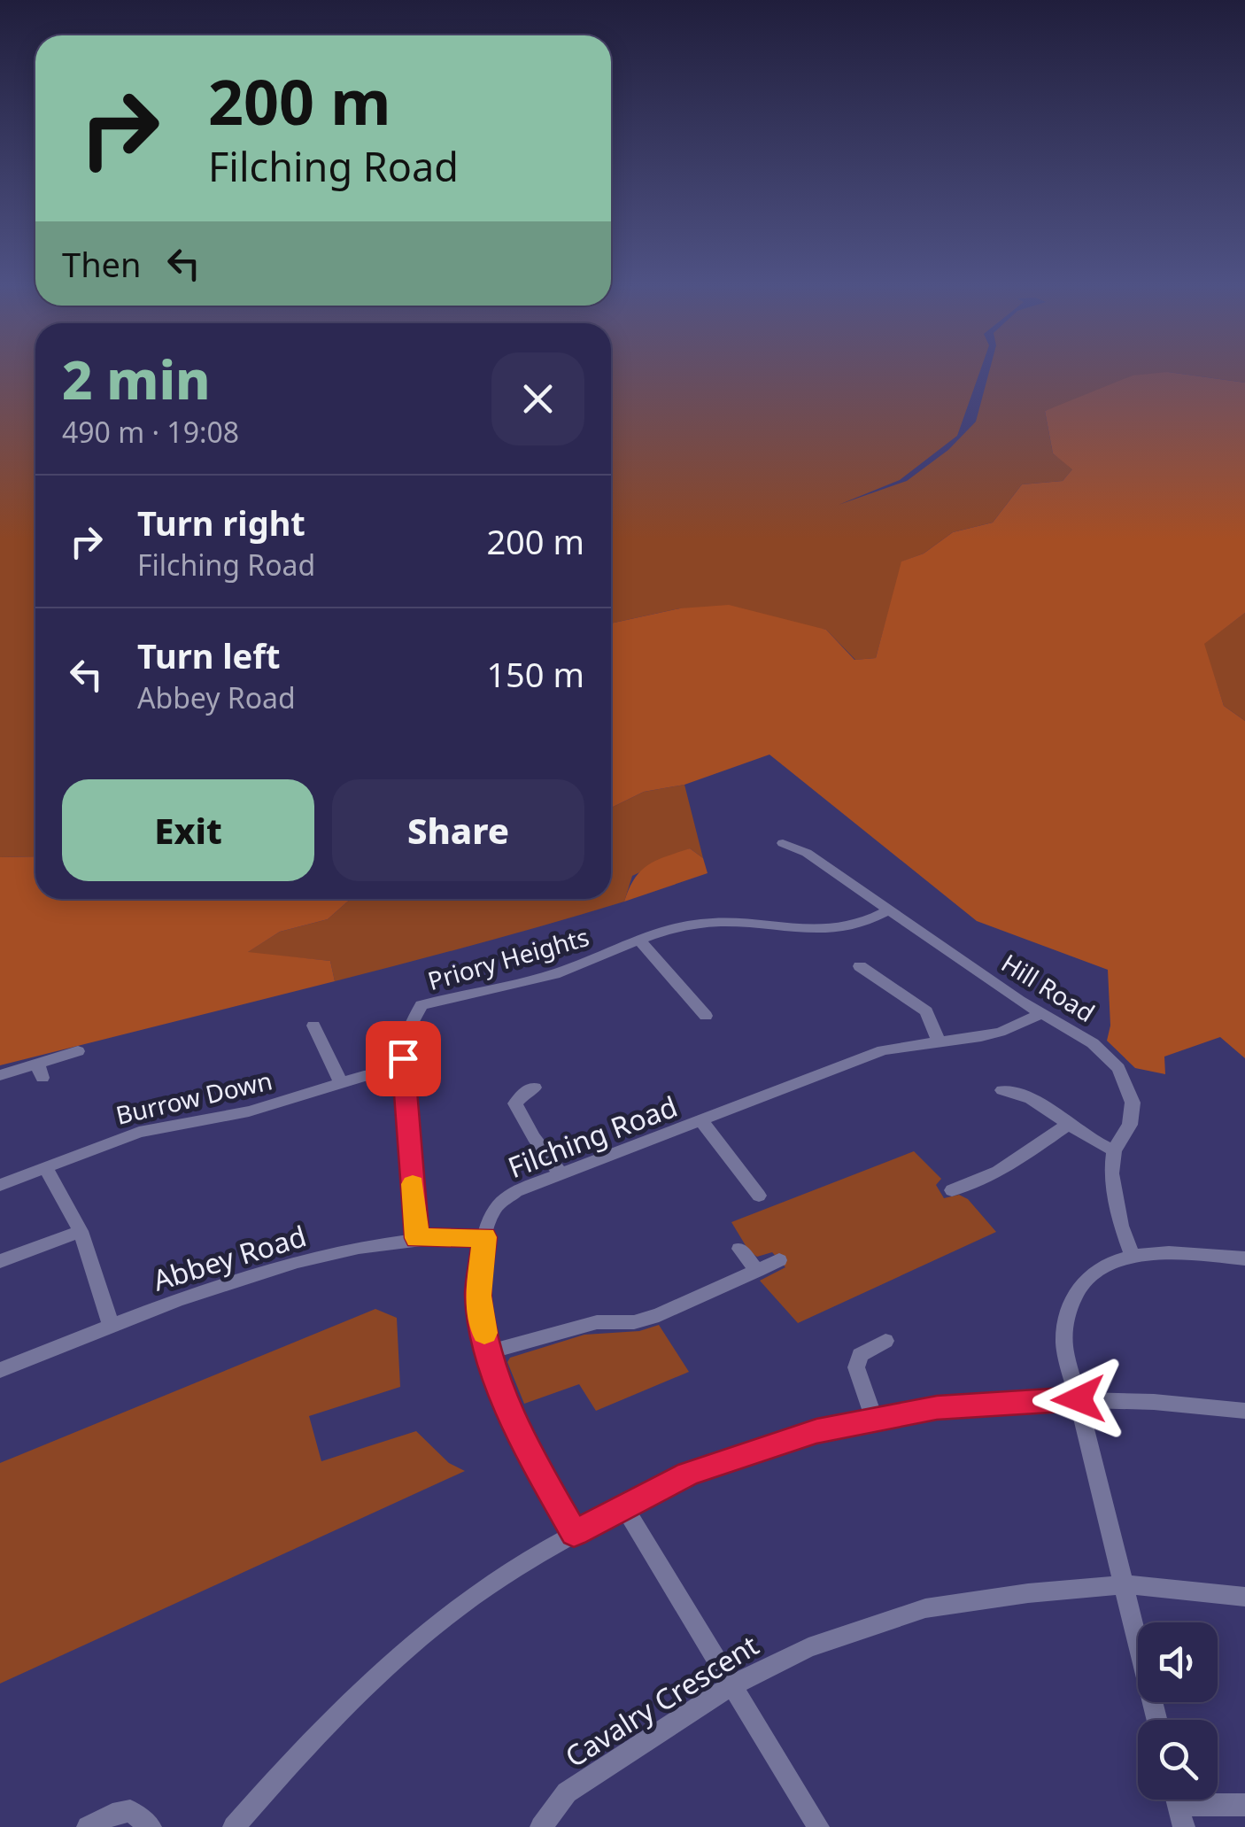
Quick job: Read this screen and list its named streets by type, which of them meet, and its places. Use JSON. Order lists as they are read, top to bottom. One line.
{"streets":{"street":["Priory Heights","Hill Road","Burrow Down","Filching Road","Abbey Road","Cavalry Crescent"]},"crossings":[["Priory Heights","Hill Road"],["Priory Heights","Burrow Down"],["Priory Heights","Abbey Road"],["Hill Road","Filching Road"],["Filching Road","Abbey Road"]],"page":{"turn":["200 m","Filching Road"],"then":"Then","heading":["2 min","490 m · 19:08"],"list":[{"name":"Turn right","note":"Filching Road","value":"200 m"},{"name":"Turn left","note":"Abbey Road","value":"150 m"}],"buttons":["Exit","Share"]}}
